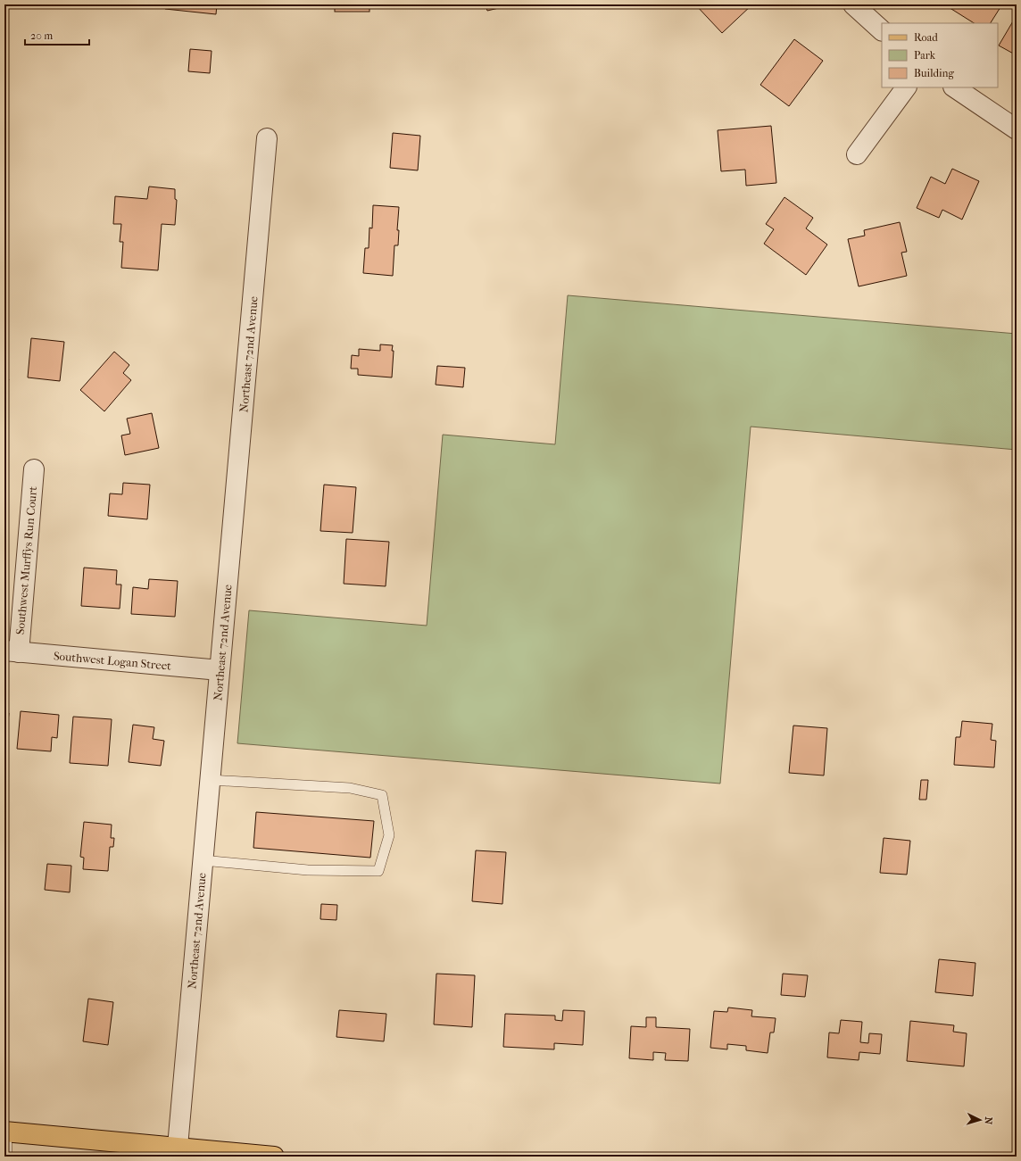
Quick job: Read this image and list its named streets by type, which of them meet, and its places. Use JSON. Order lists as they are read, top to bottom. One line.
{"streets":{"street":["Northeast 72nd Avenue","Southwest Murffys Run Court","Southwest Logan Street"]},"crossings":[["Northeast 72nd Avenue","Southwest Logan Street"],["Southwest Murffys Run Court","Southwest Logan Street"]],"legend":["Road","Park","Building"],"scale_bar":"20 m","north":"right"}
